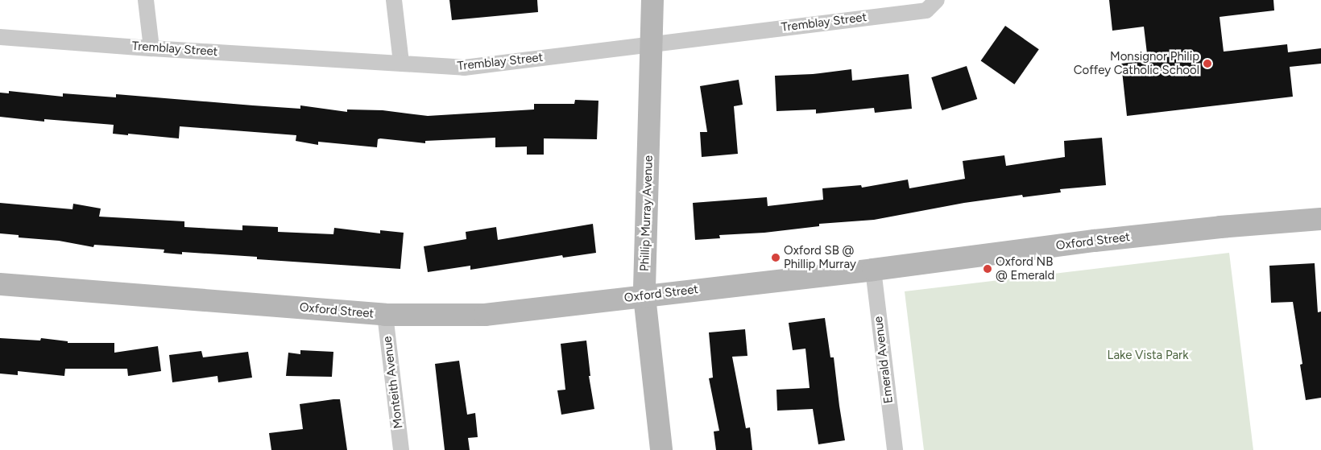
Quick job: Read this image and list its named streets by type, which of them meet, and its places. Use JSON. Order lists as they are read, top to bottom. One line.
{"streets":{"street":["Tremblay Street","Phillip Murray Avenue","Oxford Street","Emerald Avenue","Monteith Avenue"]},"crossings":[["Tremblay Street","Phillip Murray Avenue"],["Phillip Murray Avenue","Oxford Street"],["Oxford Street","Emerald Avenue"],["Oxford Street","Monteith Avenue"]],"parks":["Lake Vista Park"],"places":["Monsignor Philip Coffey Catholic School","Oxford SB @ Phillip Murray","Oxford NB @ Emerald"]}
